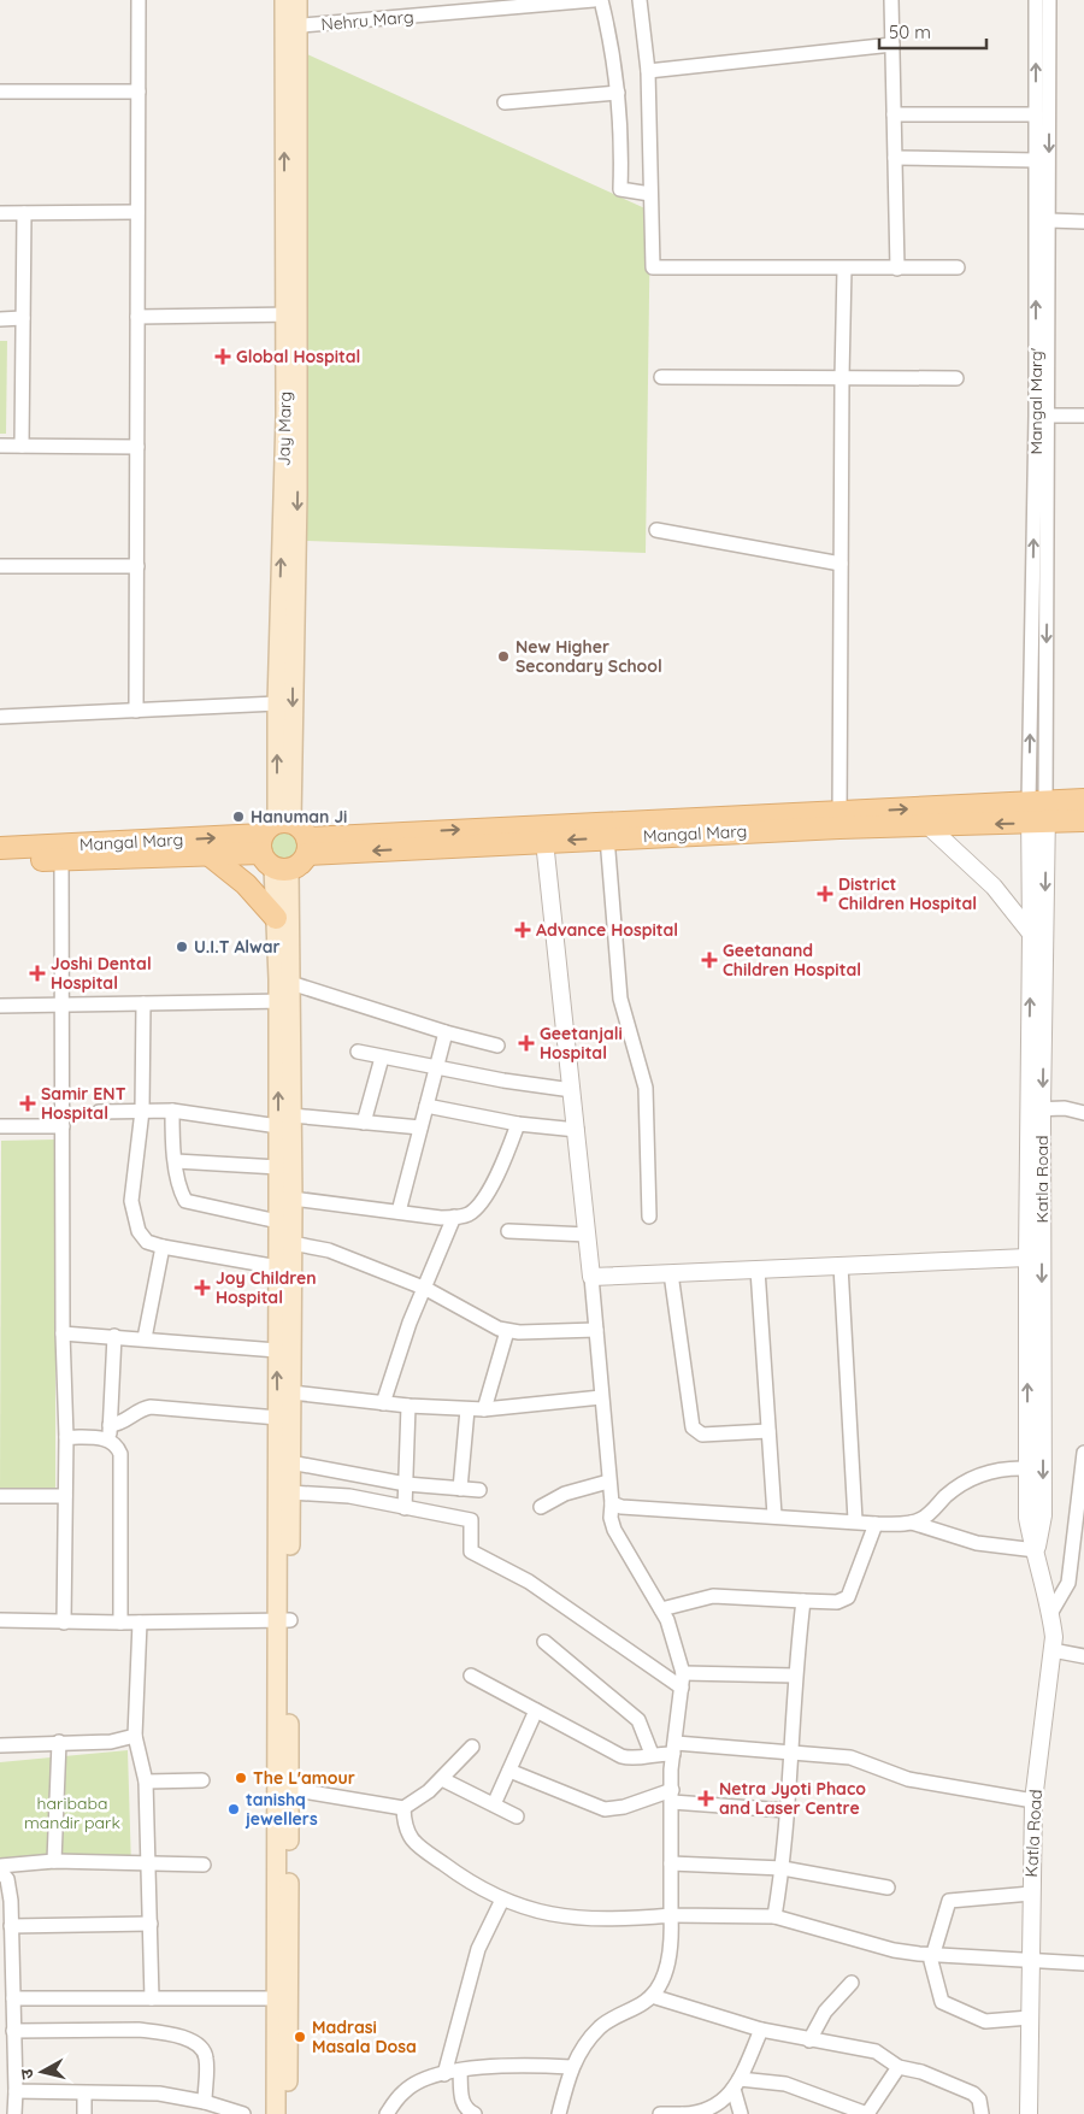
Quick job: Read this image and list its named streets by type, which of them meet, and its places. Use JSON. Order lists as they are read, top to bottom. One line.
{"streets":{"main road":["Jay Marg","Mangal Marg"],"street":["Nehru Marg","Mangal Marg'","Katla Road"]},"crossings":[["Nehru Marg","Jay Marg"],["Mangal Marg'","Mangal Marg"],["Mangal Marg'","Katla Road"],["Jay Marg","Mangal Marg"],["Mangal Marg","Katla Road"]],"parks":["haribaba mandir park"],"places":{"health":["Global Hospital","District Children Hospital","Advance Hospital","Geetanand Children Hospital","Joshi Dental Hospital","Geetanjali Hospital","Samir ENT Hospital","Joy Children Hospital","Netra Jyoti Phaco and Laser Centre"],"other":["New Higher Secondary School","Hanuman Ji","U.I.T Alwar","The L'amour","tanishq jewellers","Madrasi Masala Dosa"]},"scale_bar":"50 m","north":"left"}
